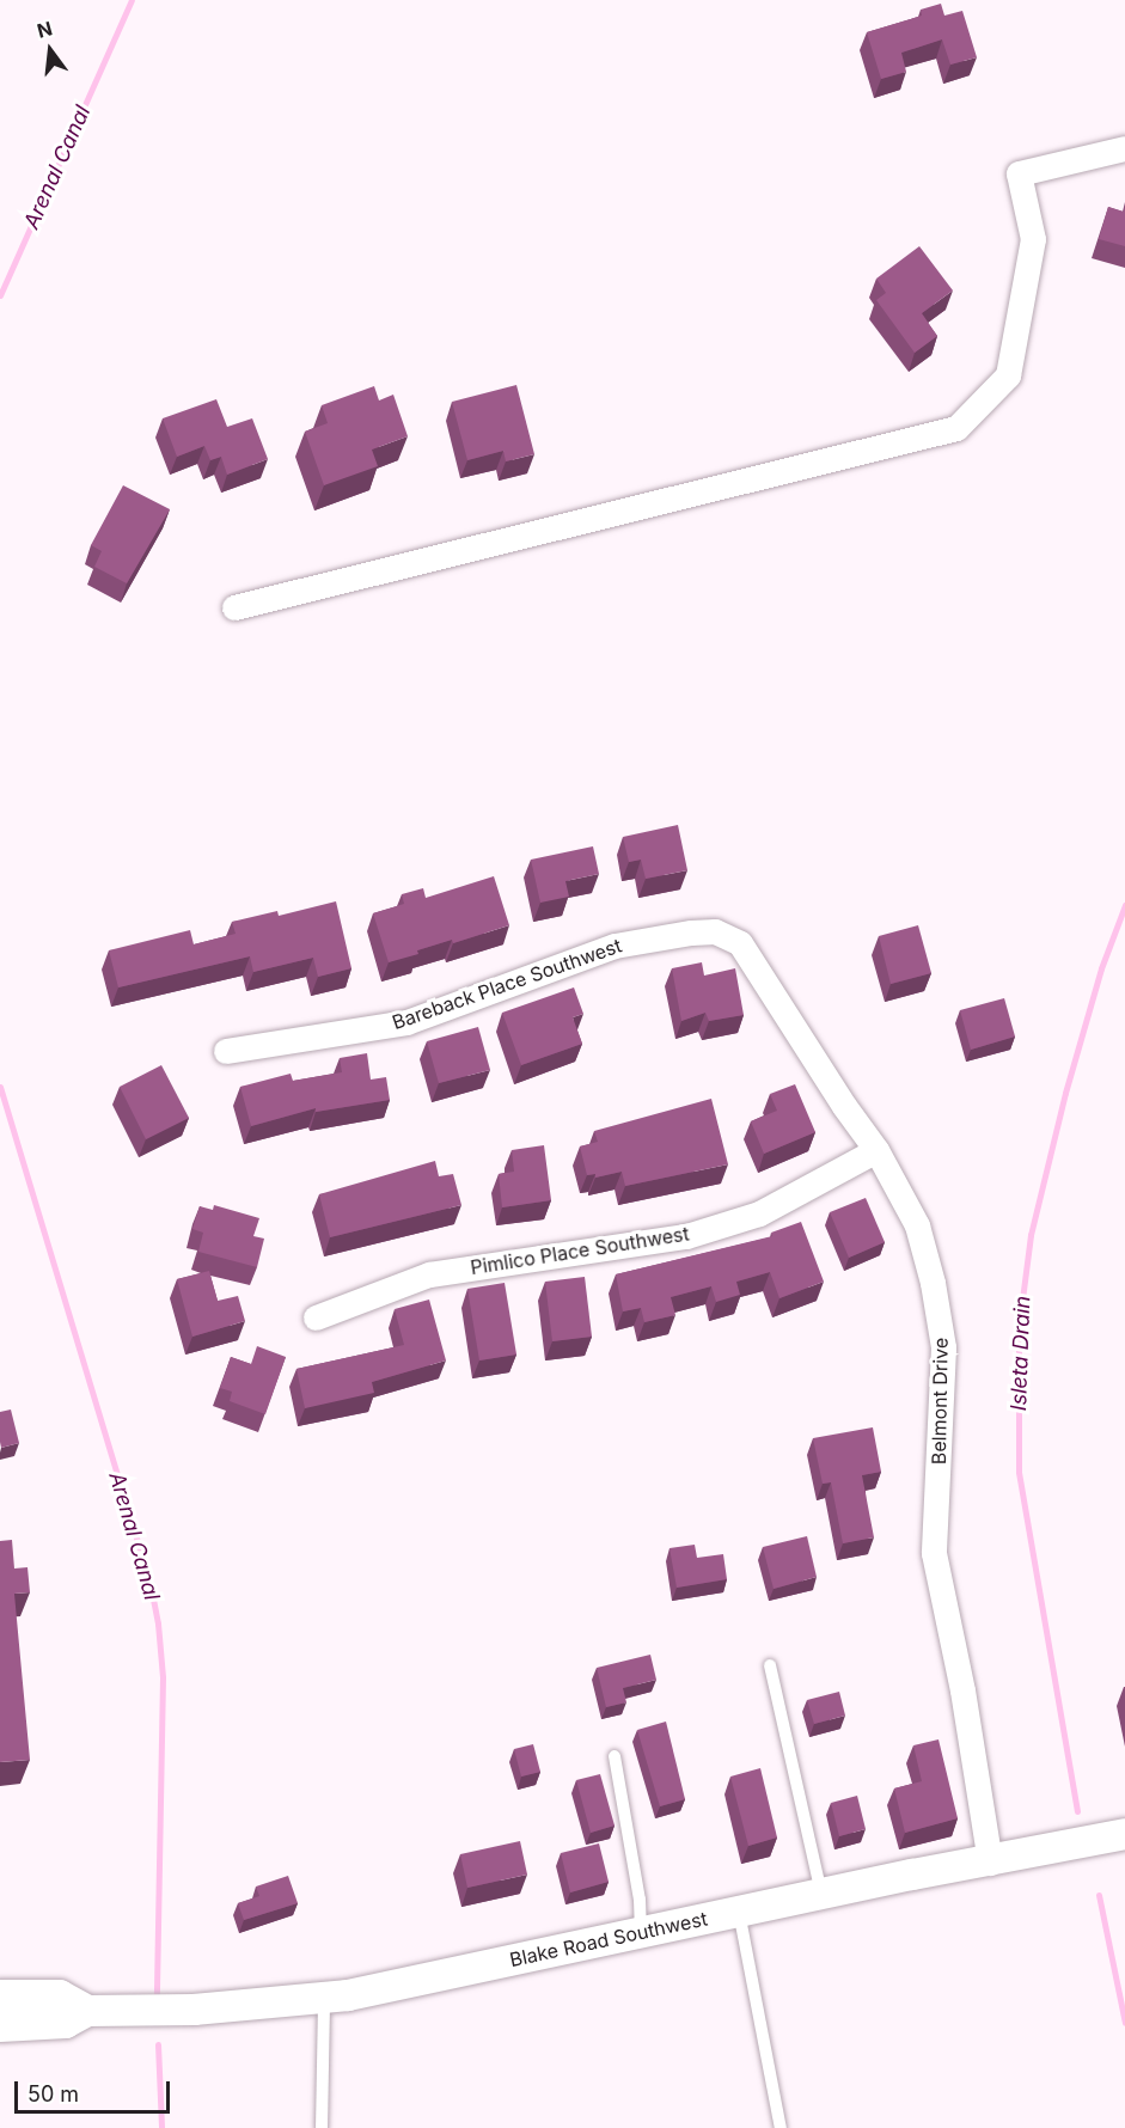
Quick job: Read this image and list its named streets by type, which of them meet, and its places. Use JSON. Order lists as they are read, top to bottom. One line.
{"streets":{"street":["Bareback Place Southwest","Pimlico Place Southwest","Belmont Drive","Blake Road Southwest"]},"crossings":[["Bareback Place Southwest","Belmont Drive"],["Pimlico Place Southwest","Belmont Drive"],["Belmont Drive","Blake Road Southwest"]],"water":["Arenal Canal","Isleta Drain"],"scale_bar":"50 m","north":"top"}
